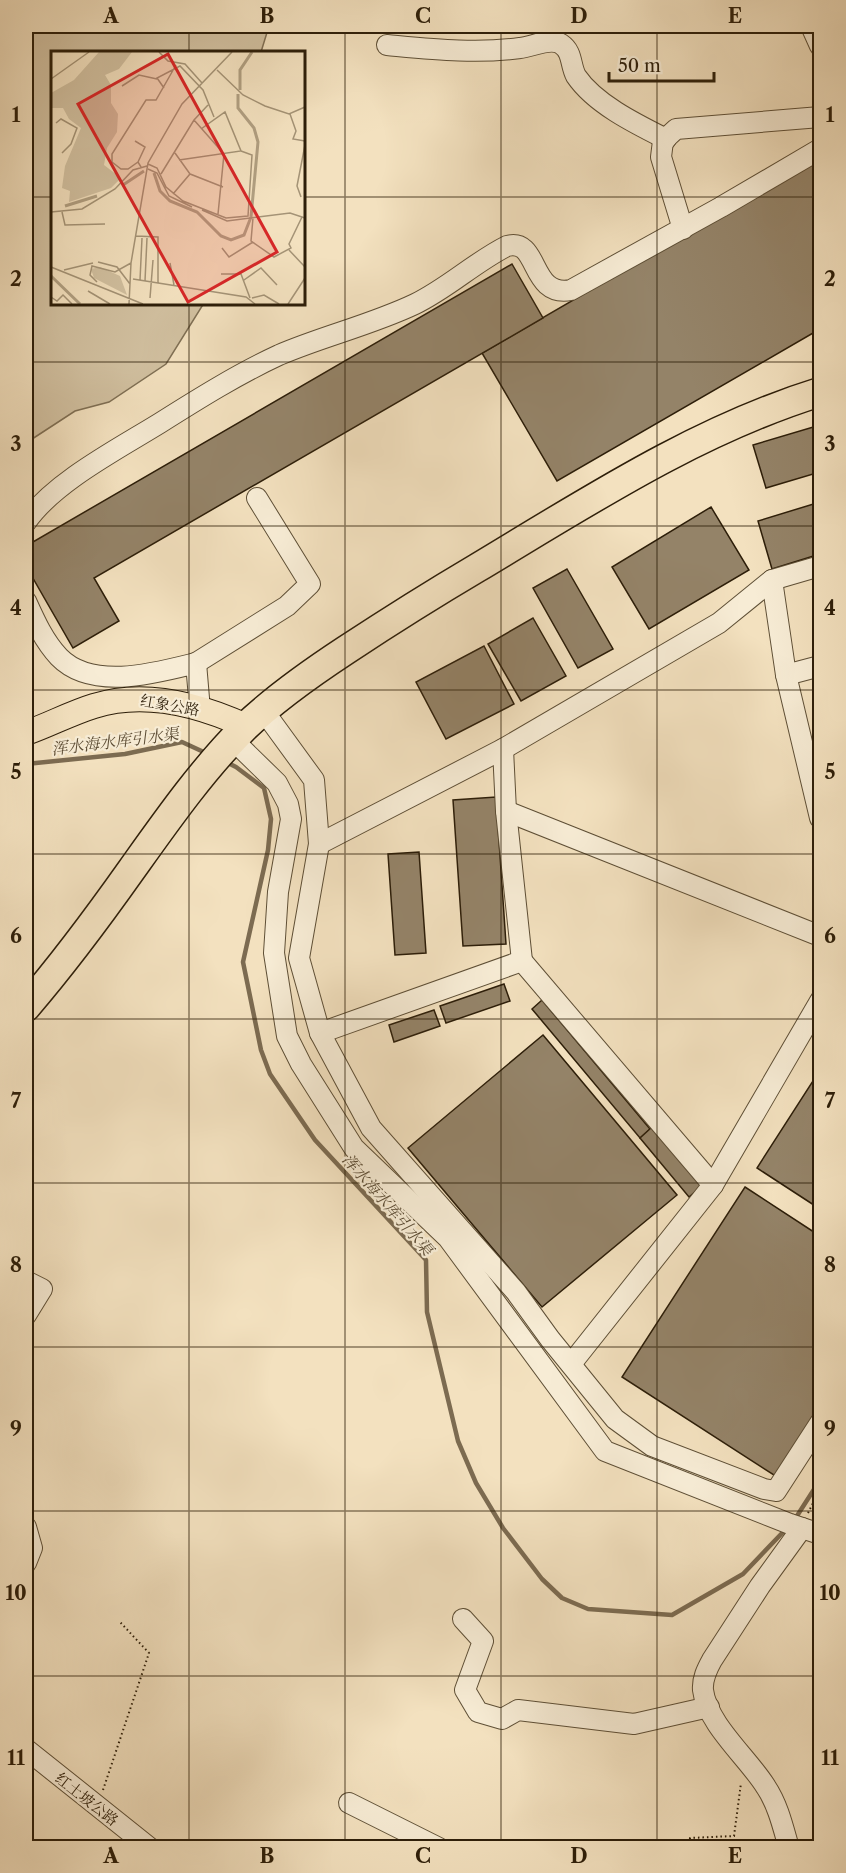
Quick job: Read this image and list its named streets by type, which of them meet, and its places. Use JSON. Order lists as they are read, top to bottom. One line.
{"streets":{"main road":["红象公路"],"street":["红土坡公路"]},"water":["浑水海水库引水渠"],"scale_bar":"50 m","grid":{"columns":["A","B","C","D","E"],"rows":["1","2","3","4","5","6","7","8","9","10","11"]}}
